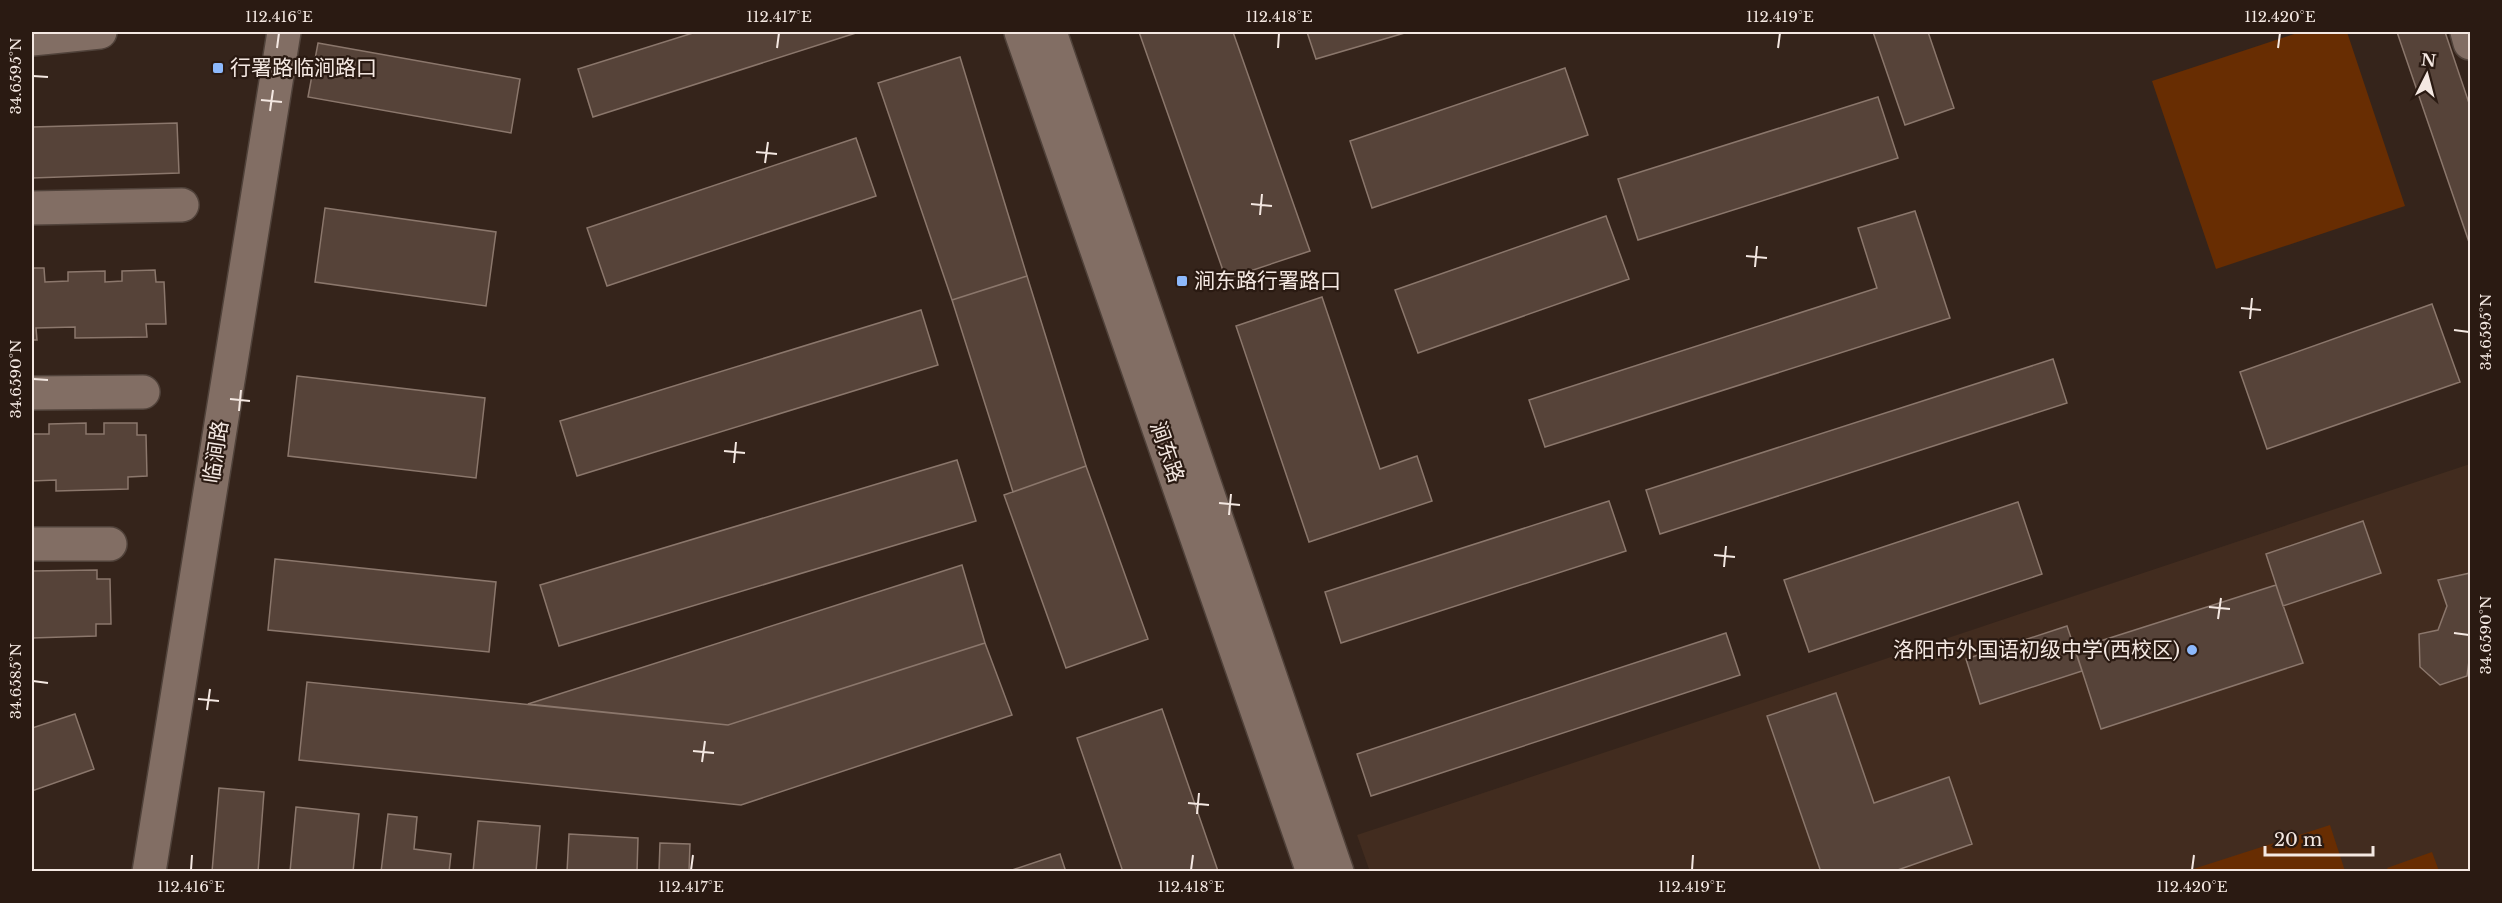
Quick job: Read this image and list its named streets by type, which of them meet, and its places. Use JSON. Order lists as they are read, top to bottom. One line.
{"streets":{"street":["临涧路","涧东路"]},"places":{"transit":["行署路临涧路口","涧东路行署路口"],"other":["洛阳市外国语初级中学(西校区)"]},"scale_bar":"20 m","north":"top","coordinates":["112.416°E","112.417°E","112.418°E","112.419°E","112.420°E","34.6595°N","34.6590°N","34.6585°N"]}
